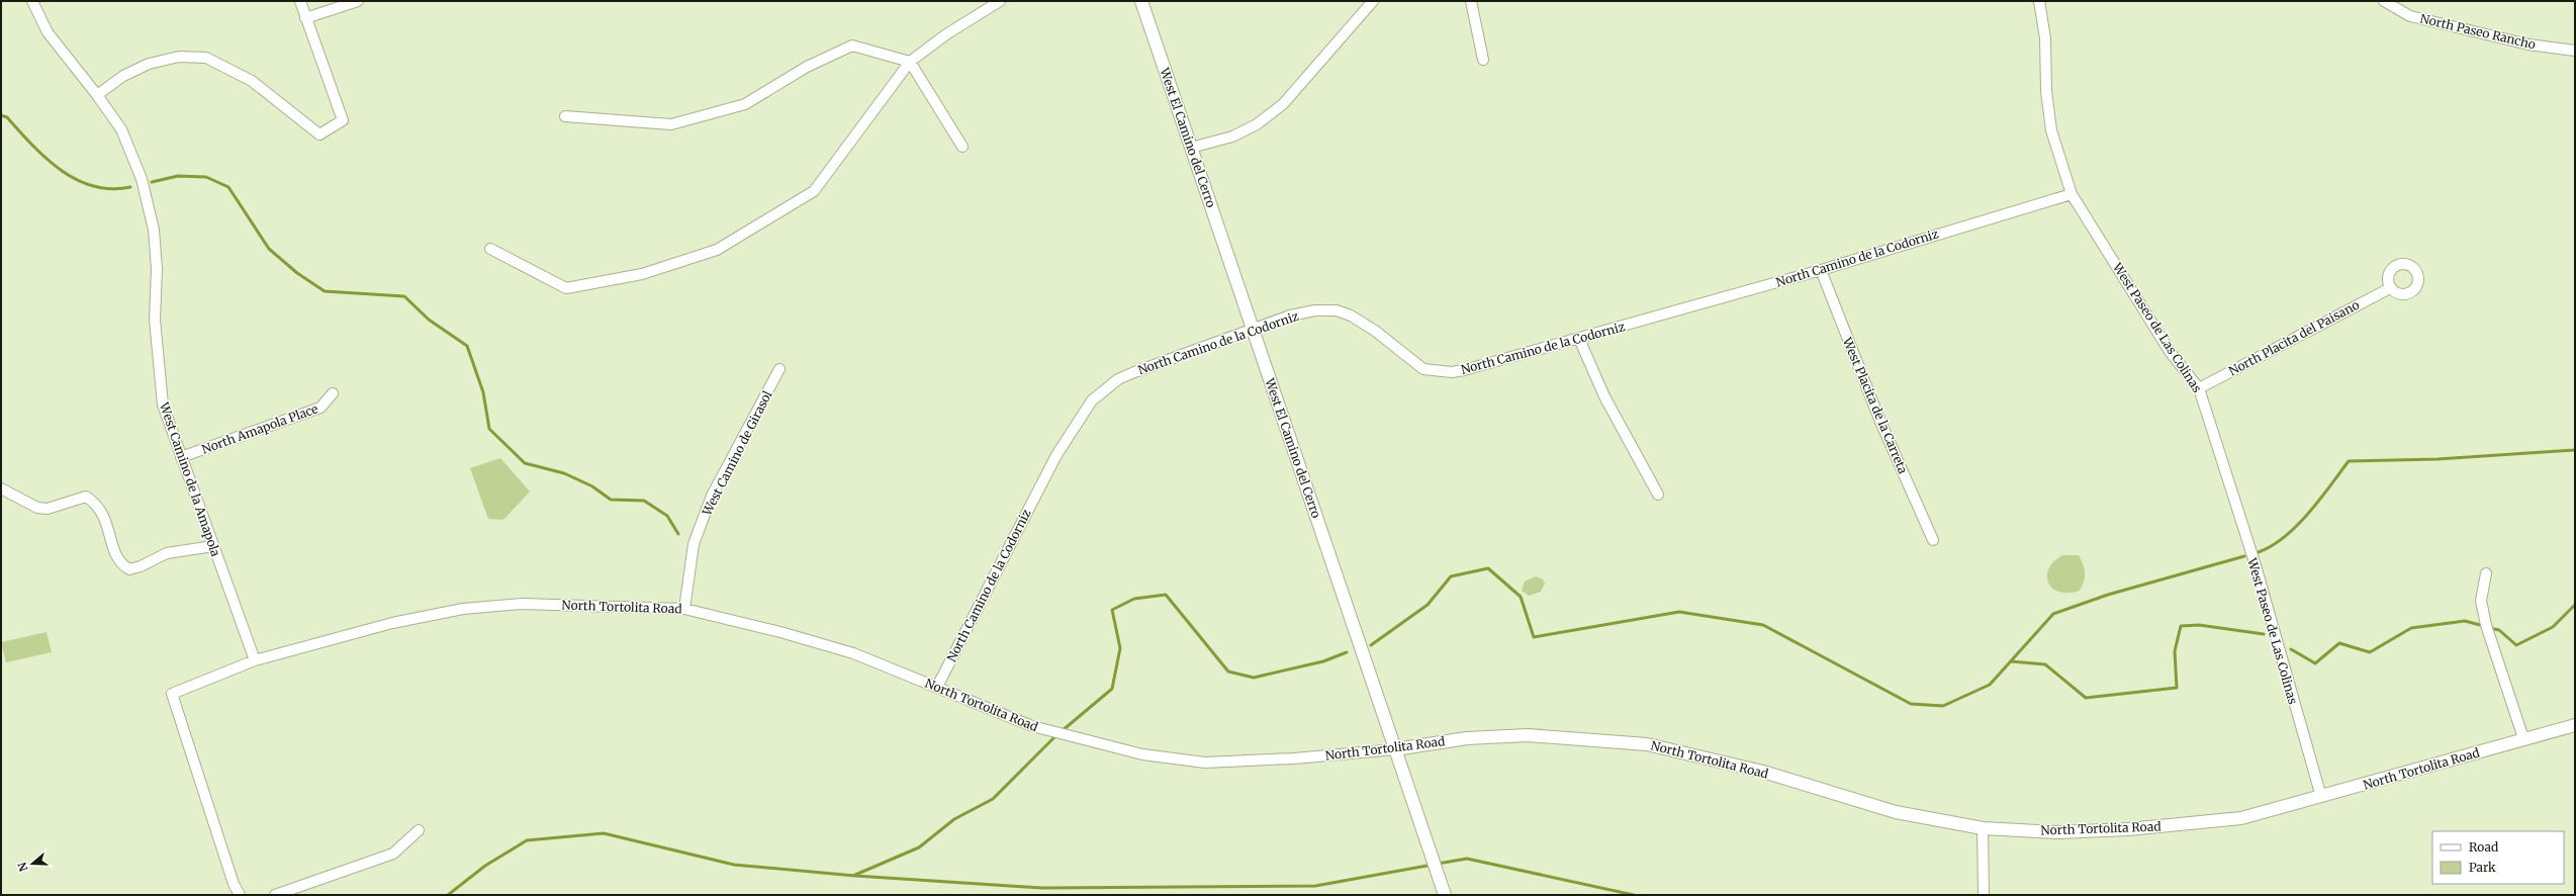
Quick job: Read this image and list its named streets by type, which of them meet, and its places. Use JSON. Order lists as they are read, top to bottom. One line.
{"streets":{"street":["North Paseo Rancho","West El Camino del Cerro","North Camino de la Codorniz","West Paseo de Las Colinas","North Placita del Paisano","West Placita de la Carreta","North Amapola Place","West Camino de Girasol","West Camino de la Amapola","North Tortolita Road"]},"crossings":[["West El Camino del Cerro","North Camino de la Codorniz"],["West El Camino del Cerro","North Tortolita Road"],["North Camino de la Codorniz","West Paseo de Las Colinas"],["North Camino de la Codorniz","West Placita de la Carreta"],["North Camino de la Codorniz","North Tortolita Road"],["West Paseo de Las Colinas","North Placita del Paisano"],["West Paseo de Las Colinas","North Tortolita Road"],["North Amapola Place","West Camino de la Amapola"],["West Camino de Girasol","North Tortolita Road"],["West Camino de la Amapola","North Tortolita Road"]],"legend":["Road","Park"],"north":"left"}
